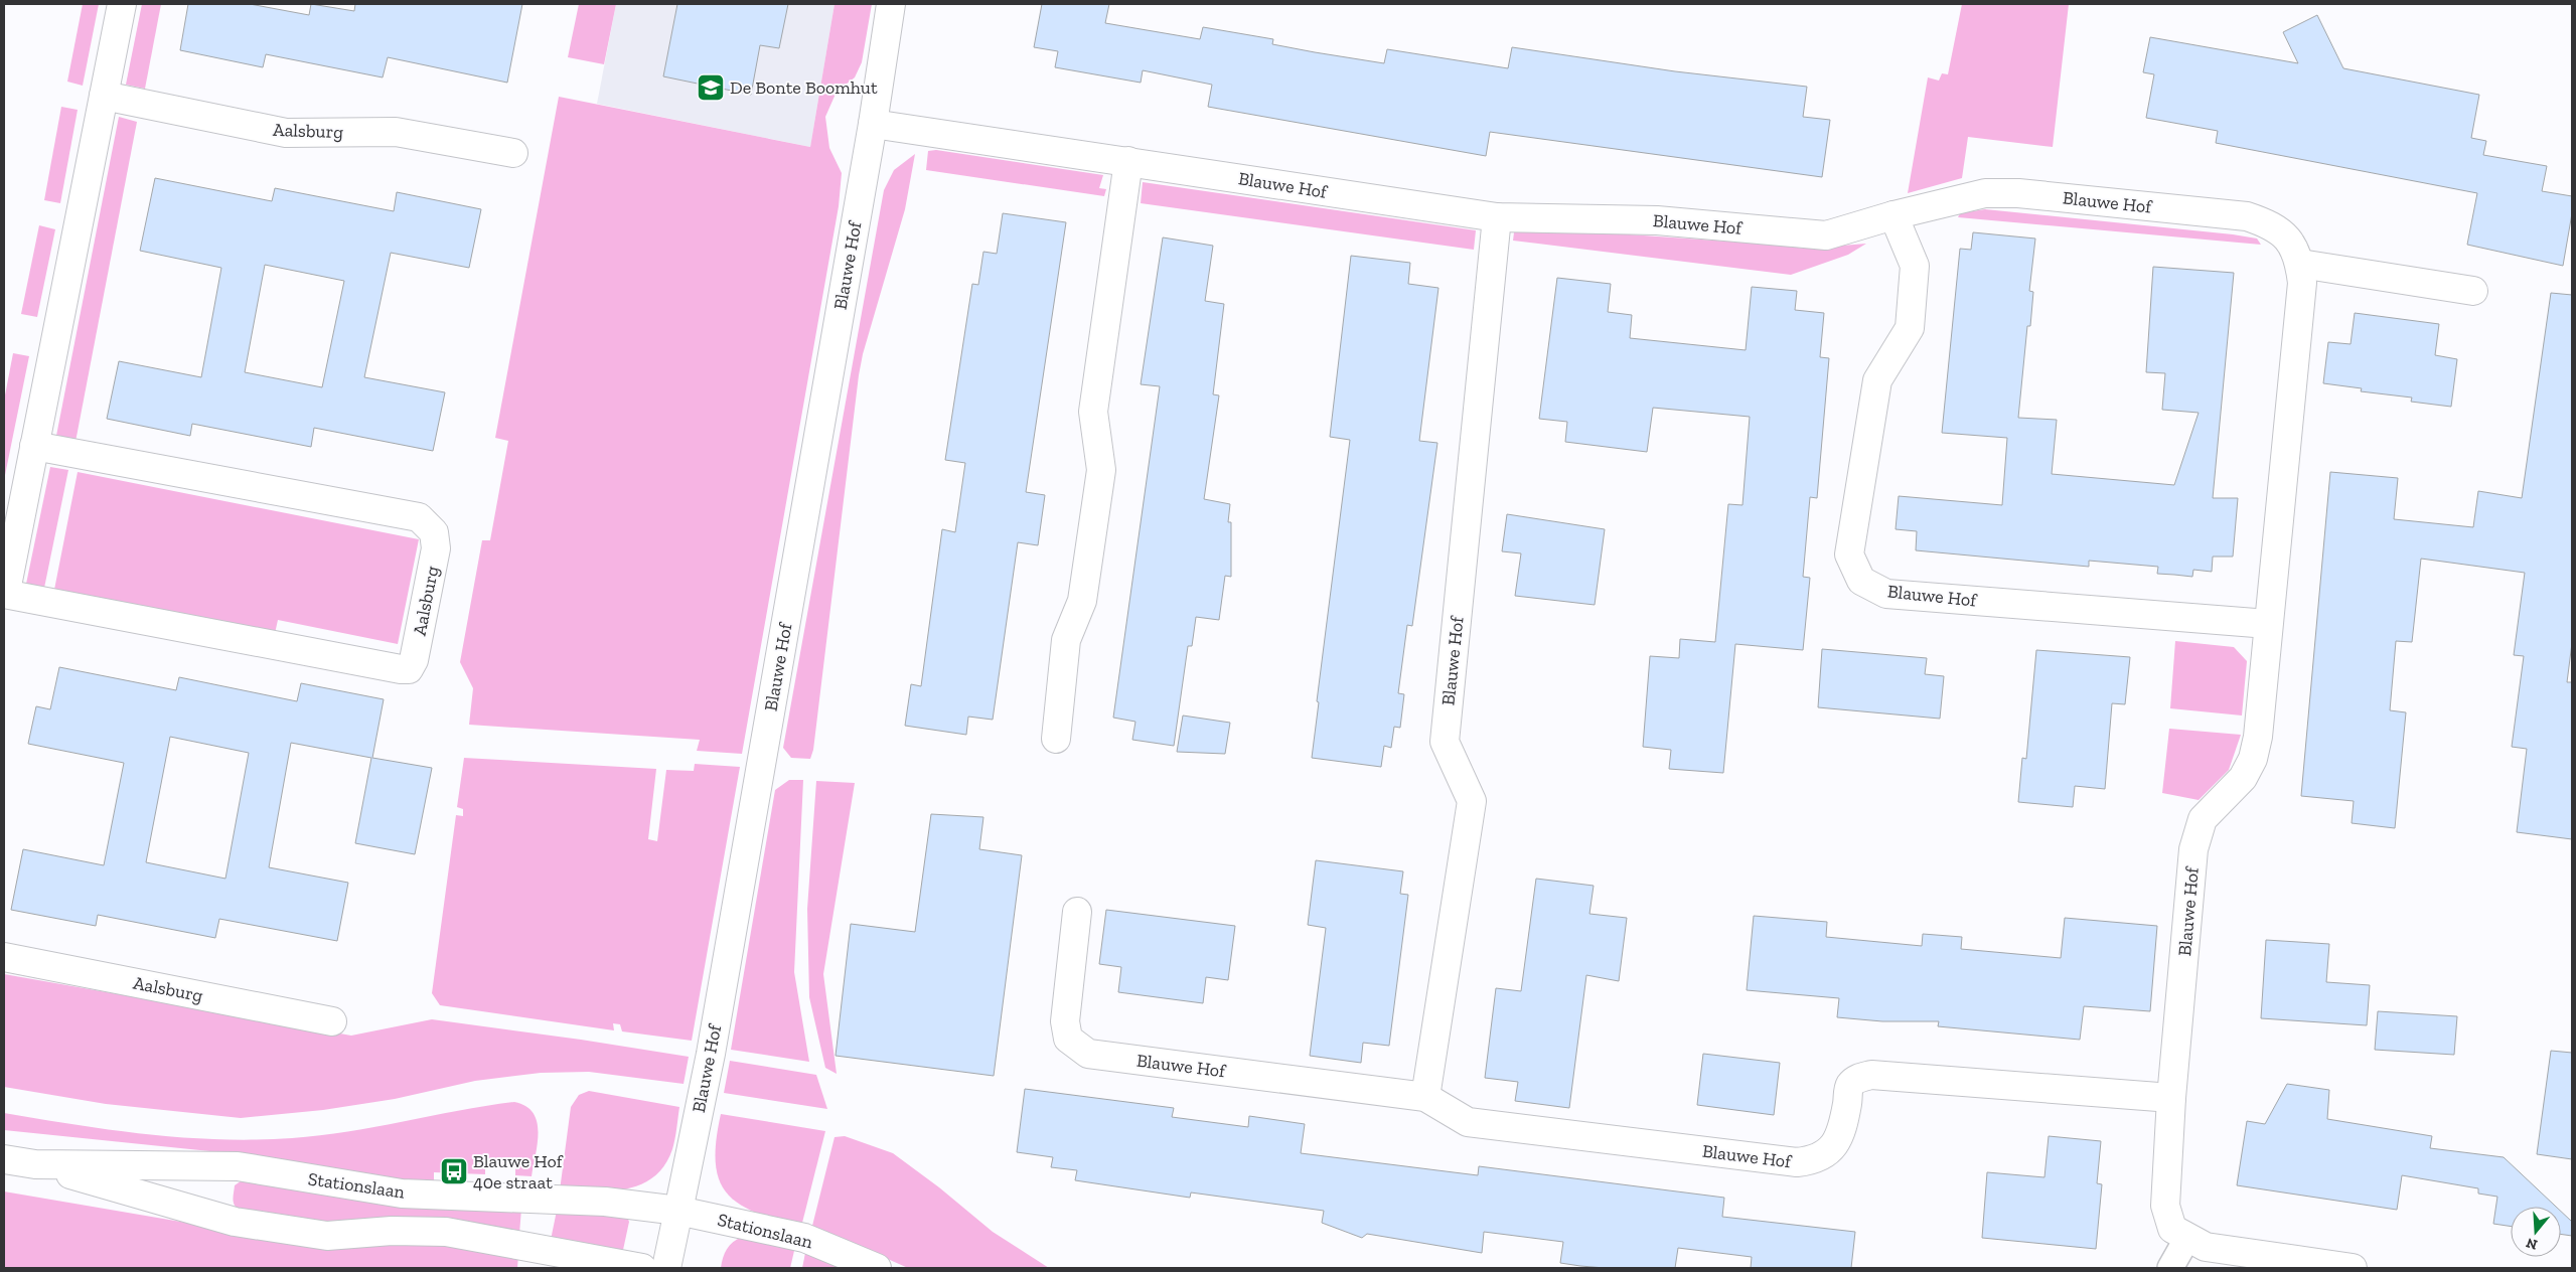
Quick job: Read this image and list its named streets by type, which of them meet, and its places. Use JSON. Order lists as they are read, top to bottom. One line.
{"streets":{"street":["Aalsburg","Blauwe Hof","Stationslaan"]},"crossings":[["Blauwe Hof","Stationslaan"]],"places":{"school or university":["De Bonte Boomhut"],"bus stop":["Blauwe Hof 40e straat"]},"north":"bottom"}
